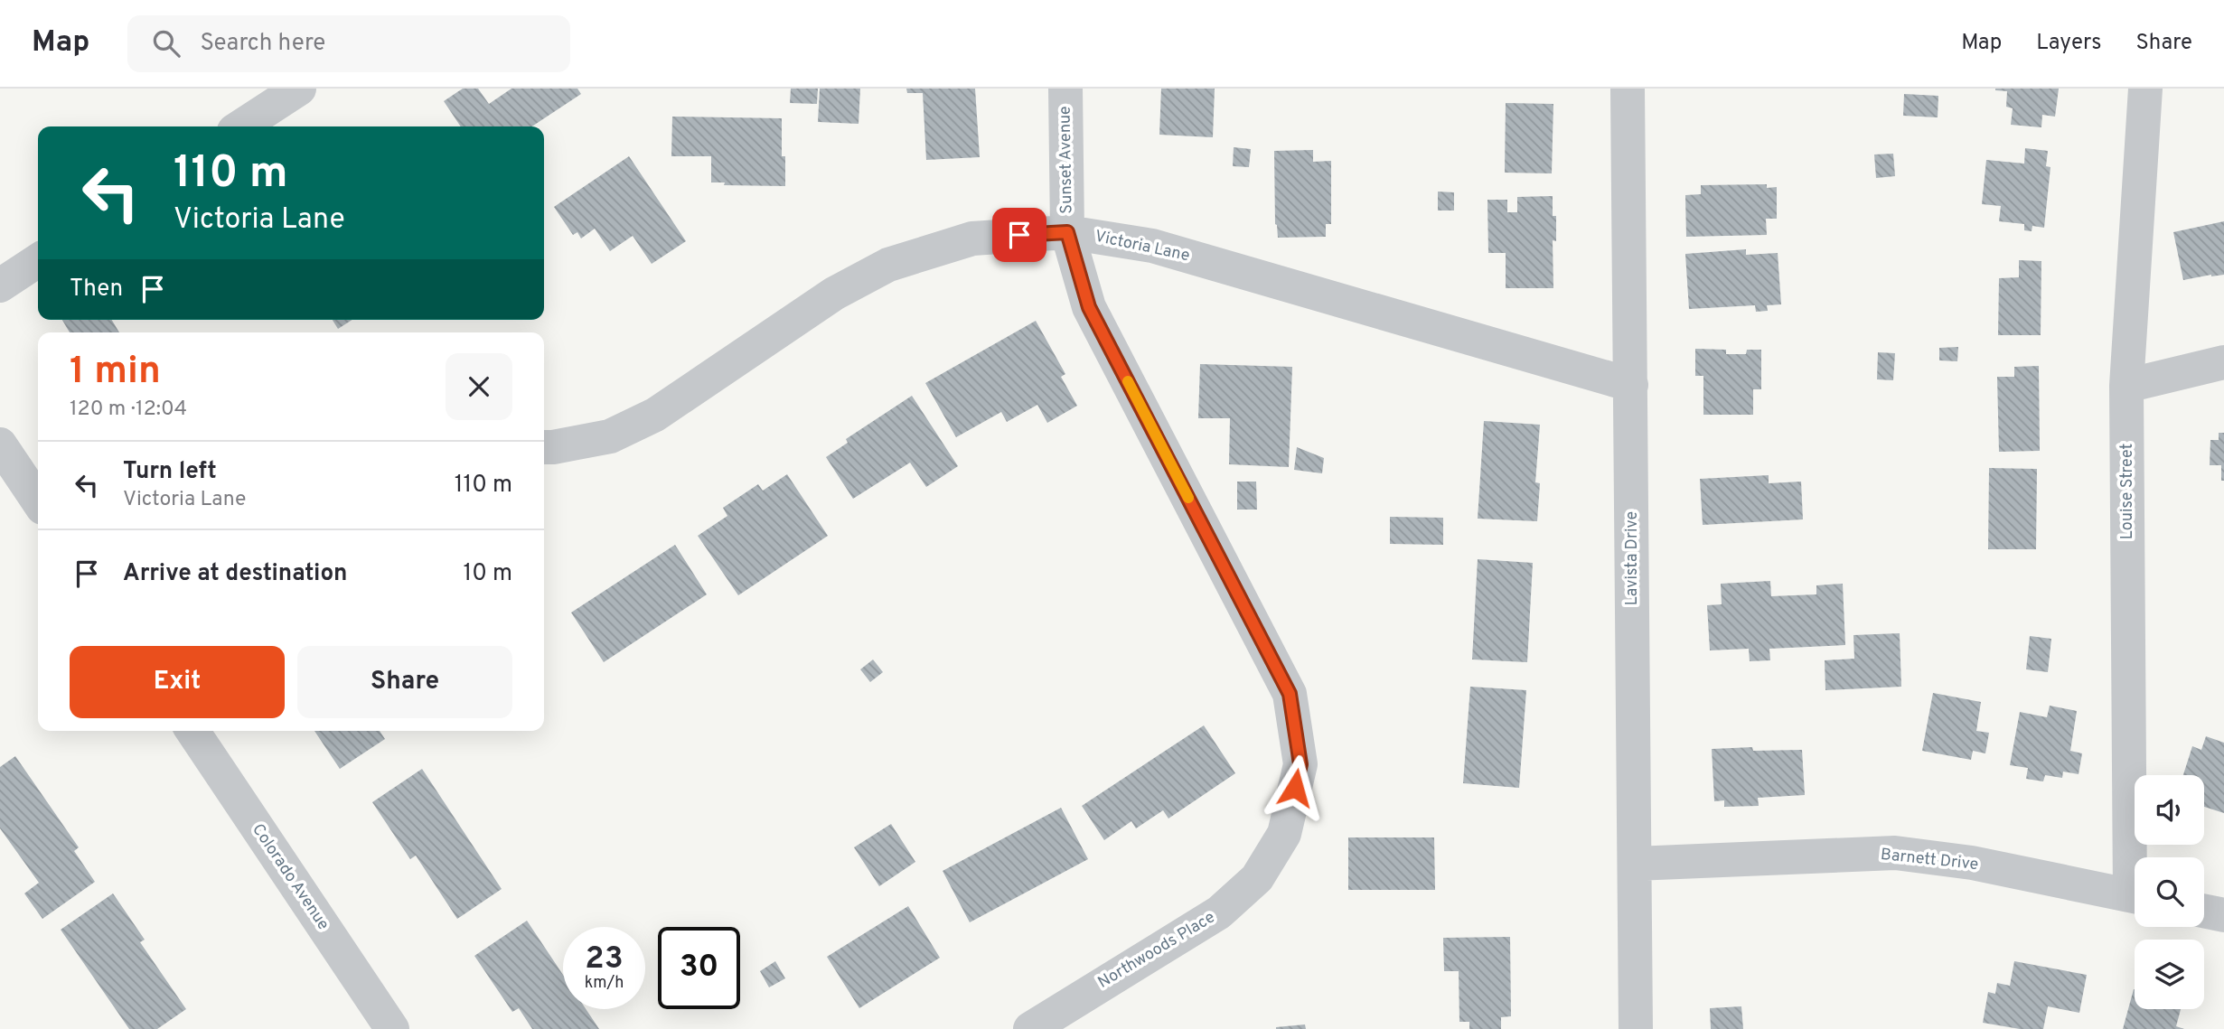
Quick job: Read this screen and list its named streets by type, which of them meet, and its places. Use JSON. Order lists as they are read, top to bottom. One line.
{"streets":{"street":["Sunset Avenue","Victoria Lane","Louise Street","Lavista Drive","Barnett Drive","Colorado Avenue","Northwoods Place"]},"crossings":[["Sunset Avenue","Victoria Lane"],["Sunset Avenue","Northwoods Place"],["Victoria Lane","Lavista Drive"],["Victoria Lane","Northwoods Place"],["Lavista Drive","Barnett Drive"]],"page":{"header":"Map","search":"Search here","nav":["Map","Layers","Share"],"turn":["110 m","Victoria Lane"],"then":"Then","heading":["1 min","120 m · 12:04"],"list":[{"name":"Turn left","note":"Victoria Lane","value":"110 m"},{"name":"Arrive at destination","value":"10 m"}],"buttons":["Exit","Share"],"speed":"23 km/h","limit":"30"}}
